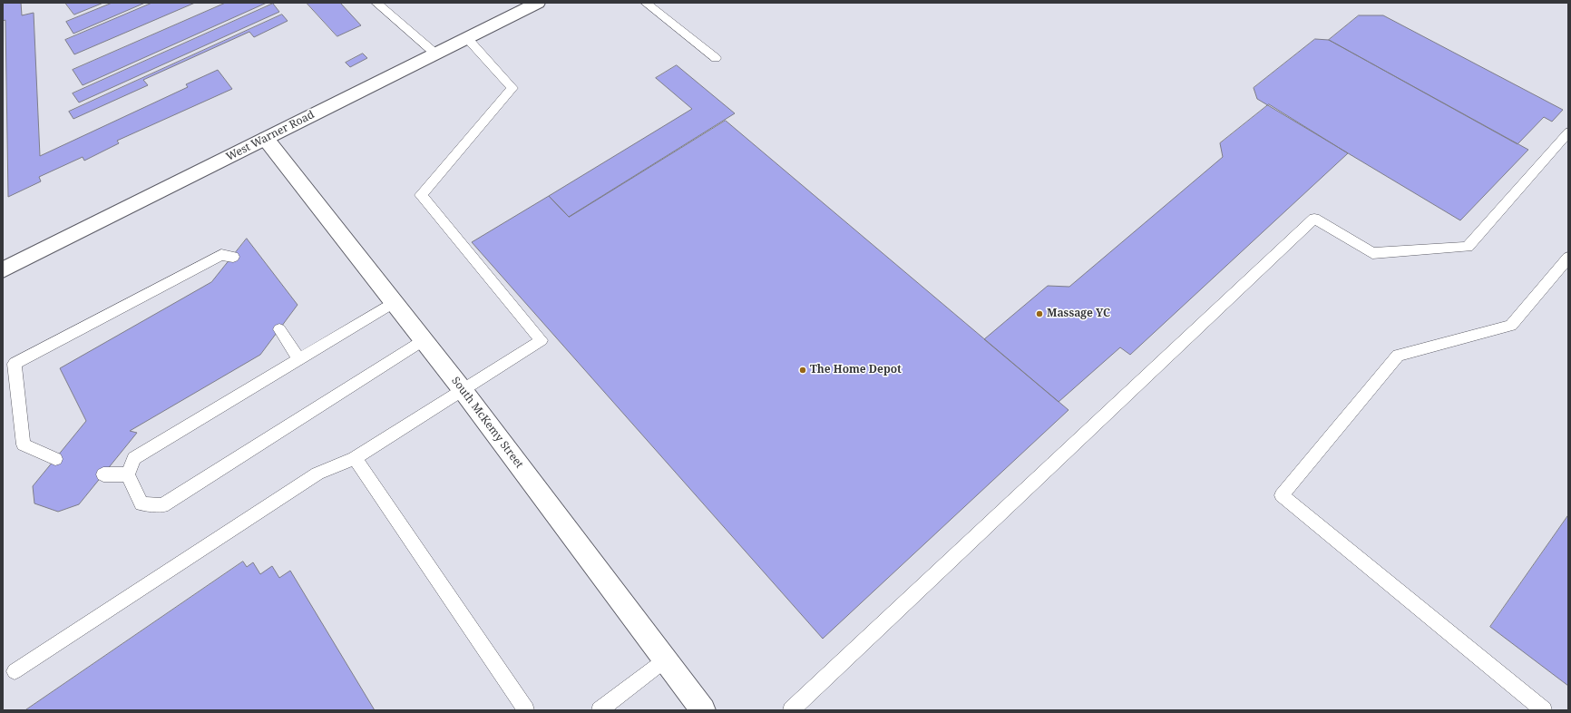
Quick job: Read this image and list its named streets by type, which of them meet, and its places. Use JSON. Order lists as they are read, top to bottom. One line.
{"streets":{"street":["West Warner Road","South McKemy Street"]},"crossings":[["West Warner Road","South McKemy Street"]],"places":["Massage YC","The Home Depot"]}
